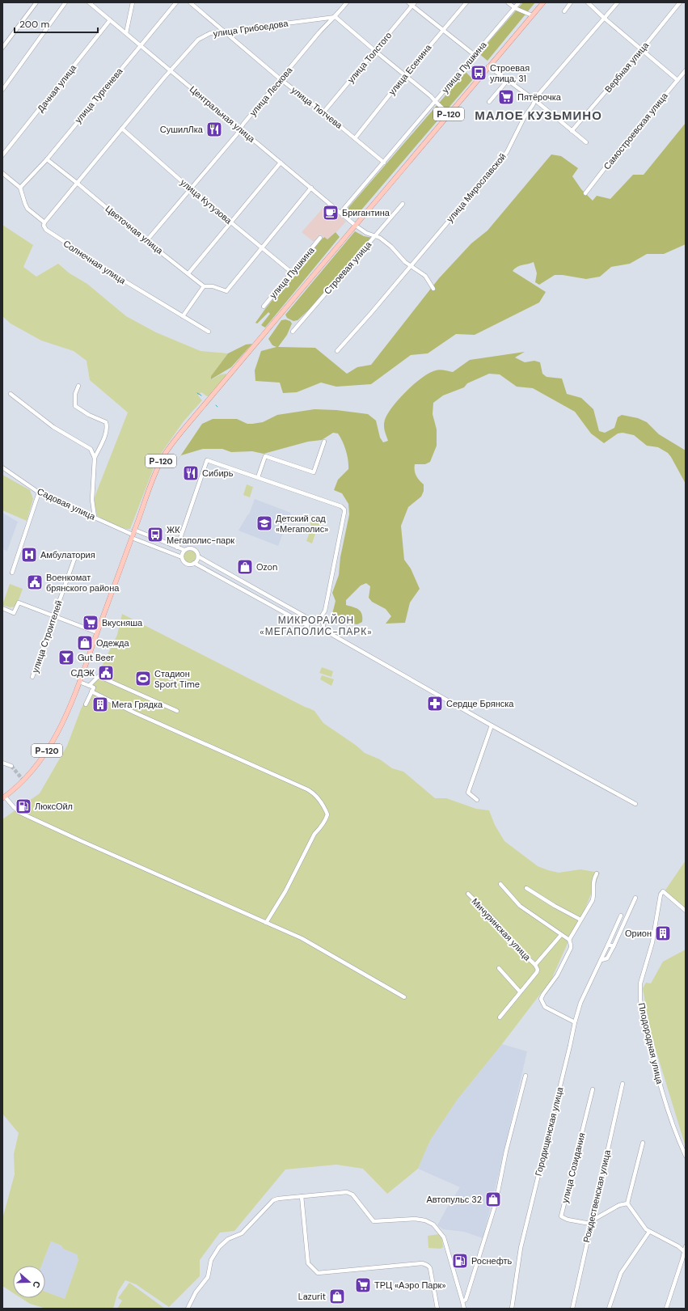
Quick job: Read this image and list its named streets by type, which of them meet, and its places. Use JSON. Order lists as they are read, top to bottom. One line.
{"streets":{"main road":["Р-120"],"street":["улица Грибоедова","улица Толстого","улица Пушкина","Вербная улица","улица Есенина","Дачная улица","улица Лескова","улица Тургенева","улица Тютчева","Центральная улица","Самостроевская улица","улица Мирославской","улица Кутузова","Цветочная улица","Солнечная улица","Строевая улица","Садовая улица","улица Строителей","Мичуринская улица","Плодородная улица","Городищенская улица","улица Созидания","Рождественская улица"]},"crossings":[["улица Грибоедова","улица Лескова"],["улица Грибоедова","улица Тютчева"],["улица Грибоедова","Центральная улица"],["улица Грибоедова","улица Кутузова"],["улица Грибоедова","Цветочная улица"],["улица Грибоедова","Солнечная улица"],["улица Толстого","улица Тютчева"],["улица Пушкина","улица Тютчева"],["улица Пушкина","Центральная улица"],["улица Пушкина","улица Кутузова"],["улица Есенина","улица Тютчева"],["Дачная улица","Центральная улица"],["улица Лескова","улица Тютчева"],["улица Лескова","Центральная улица"],["улица Лескова","улица Кутузова"],["улица Лескова","Цветочная улица"],["улица Тургенева","Центральная улица"],["улица Тургенева","Цветочная улица"],["улица Тургенева","Солнечная улица"],["Центральная улица","Р-120"],["Центральная улица","улица Мирославской"],["Центральная улица","Строевая улица"],["Р-120","Садовая улица"],["улица Созидания","Рождественская улица"]],"districts":["МАЛОЕ КУЗЬМИНО","МИКРОРАЙОН «МЕГАПОЛИС-ПАРК»"],"places":{"bus stop":["Строевая улица, 31","ЖК Мегаполис-парк"],"supermarket":["Пятёрочка","Вкусняша","ТРЦ «Аэро Парк»"],"restaurant":["СушилЛка","Сибирь"],"cafe":["Бригантина"],"school or university":["Детский сад «Мегаполис»"],"hospital":["Амбулатория"],"shop":["Ozon","Одежда","Автопульс 32","Lazurit"],"public building":["Военкомат брянского района","СДЭК"],"bar":["Gut Beer"],"sports":["Стадион Sport Time"],"pharmacy":["Сердце Брянска"],"building":["Мега Грядка","Орион"],"fuel station":["ЛюксОйл","Роснефть"]},"scale_bar":"200 m","north":"right"}
